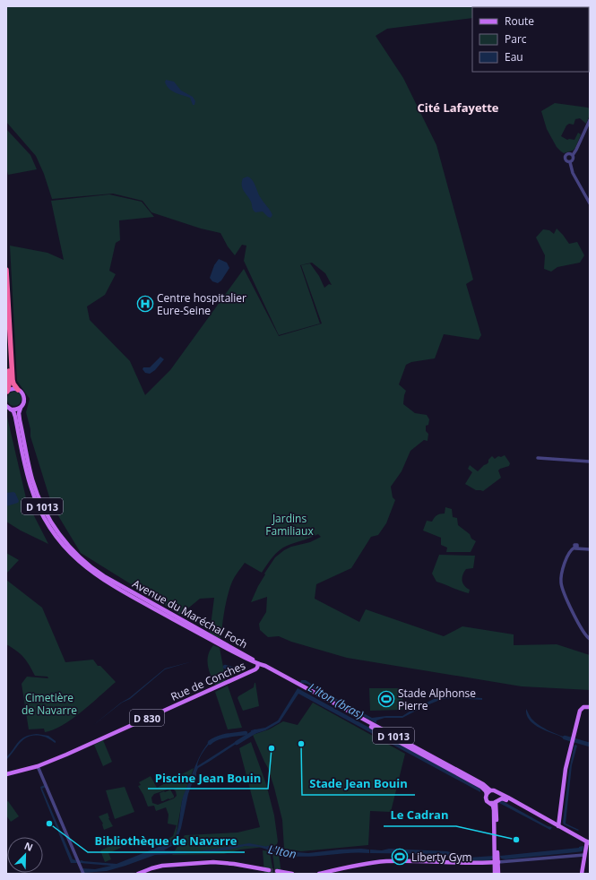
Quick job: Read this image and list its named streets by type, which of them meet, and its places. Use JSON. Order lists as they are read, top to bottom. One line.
{"streets":{"main road":["D 1013","Avenue du Maréchal Foch","Rue de Conches","D 830"]},"crossings":[["D 1013","Avenue du Maréchal Foch"],["Avenue du Maréchal Foch","Rue de Conches"]],"districts":["Cité Lafayette"],"water":["L'Iton (bras)","L'Iton"],"parks":["Jardins Familiaux","Cimetière de Navarre"],"places":{"hospital":["Centre hospitalier Eure-Seine"],"sports":["Stade Alphonse Pierre","Liberty Gym"],"other":["Stade Jean Bouin","Piscine Jean Bouin","Bibliothèque de Navarre","Le Cadran"]},"legend":["Route","Parc","Eau"],"north":"top right"}
